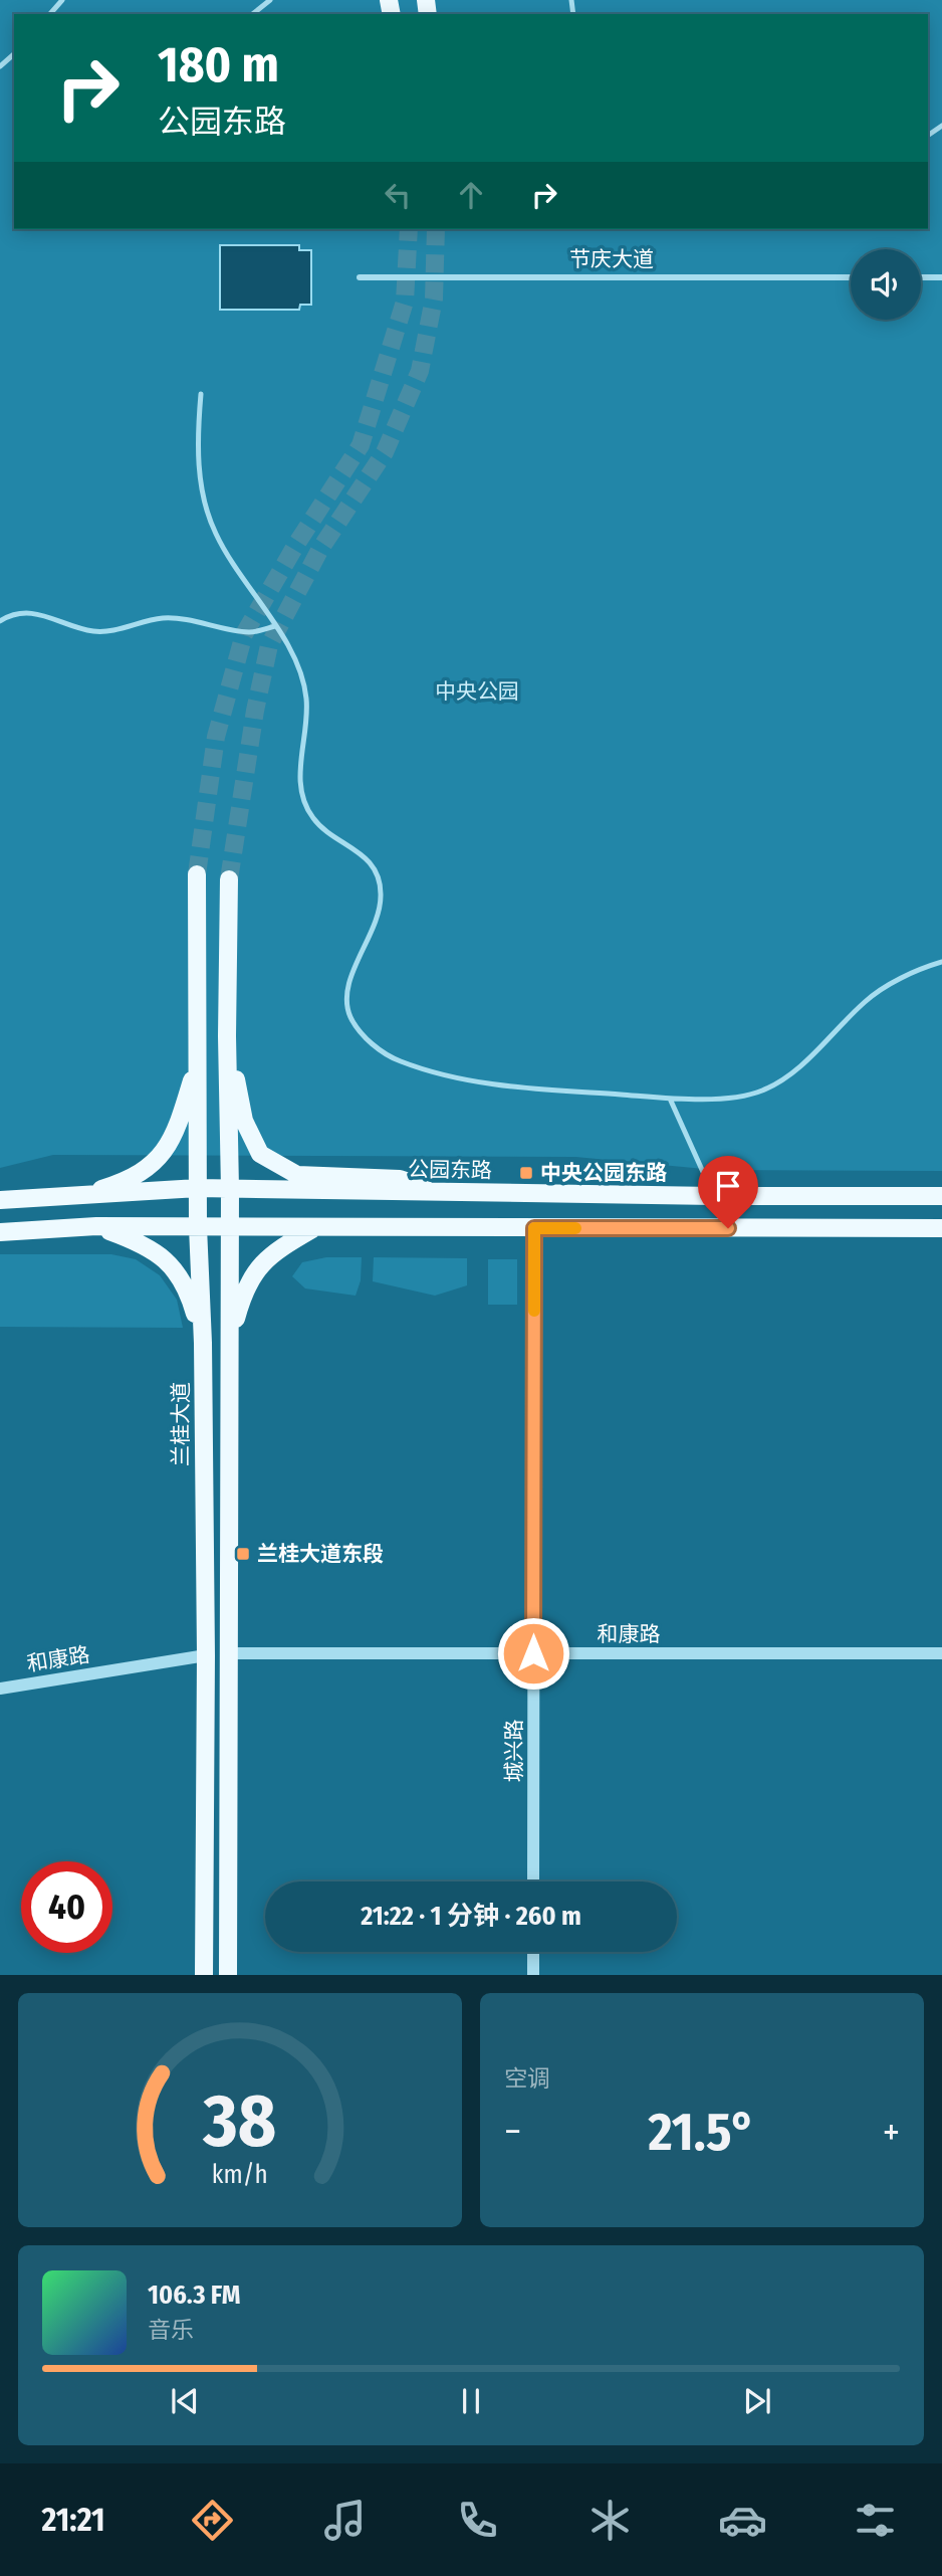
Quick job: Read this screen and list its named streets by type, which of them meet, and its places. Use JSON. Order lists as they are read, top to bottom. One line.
{"streets":{"main road":["公园东路","兰桂大道"],"street":["节庆大道","和康路","城兴路"]},"crossings":[["公园东路","兰桂大道"],["兰桂大道","和康路"],["和康路","城兴路"]],"parks":["中央公园"],"places":{"transit":["中央公园东路","兰桂大道东段"]},"page":{"turn":["180 m","公园东路"],"limit":"40","trip":"21:22 · 1 分钟 · 260 m","tile":"空调","heat":["−","21.5°","+"],"song":["106.3 FM","音乐"],"tabs":"21:21","gauge":["38","km/h"]}}
